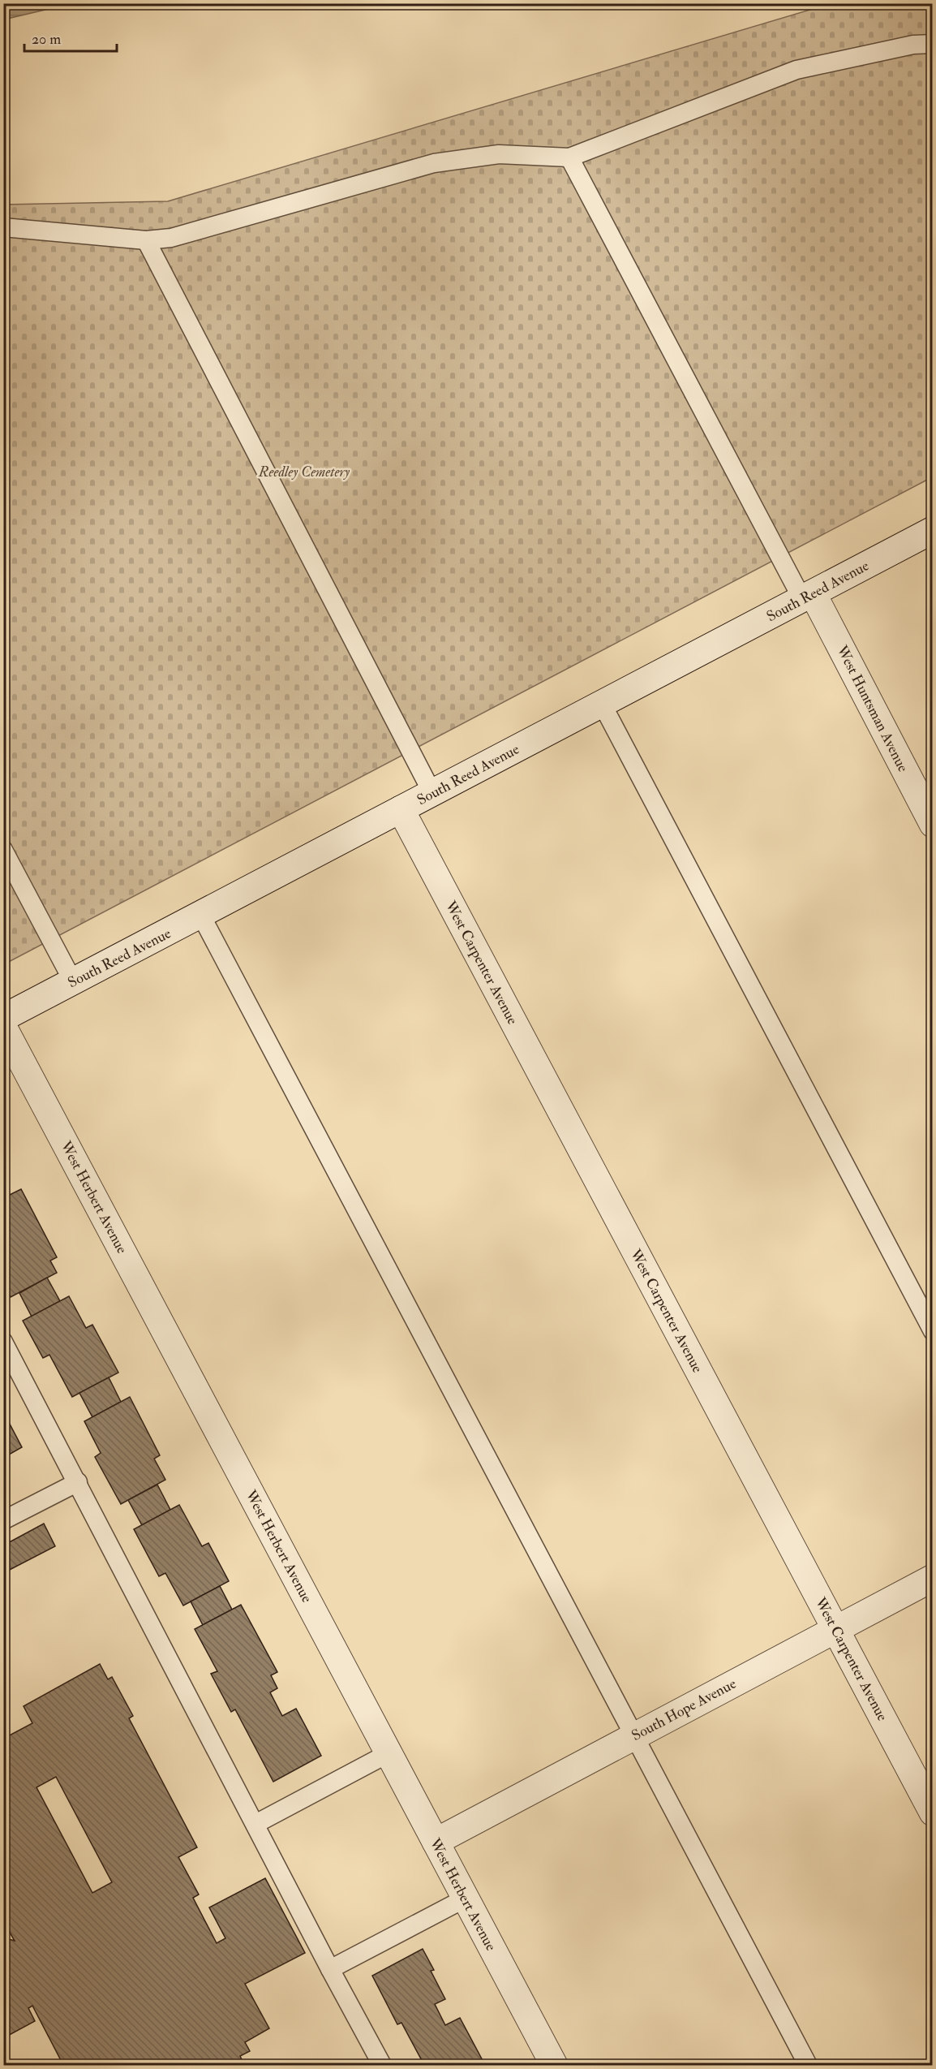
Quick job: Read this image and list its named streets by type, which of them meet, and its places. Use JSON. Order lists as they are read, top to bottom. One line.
{"streets":{"street":["South Reed Avenue","West Huntsman Avenue","West Carpenter Avenue","West Herbert Avenue","South Hope Avenue"]},"crossings":[["South Reed Avenue","West Huntsman Avenue"],["South Reed Avenue","West Carpenter Avenue"],["West Carpenter Avenue","South Hope Avenue"],["West Herbert Avenue","South Hope Avenue"]],"parks":["Reedley Cemetery"],"scale_bar":"20 m"}
